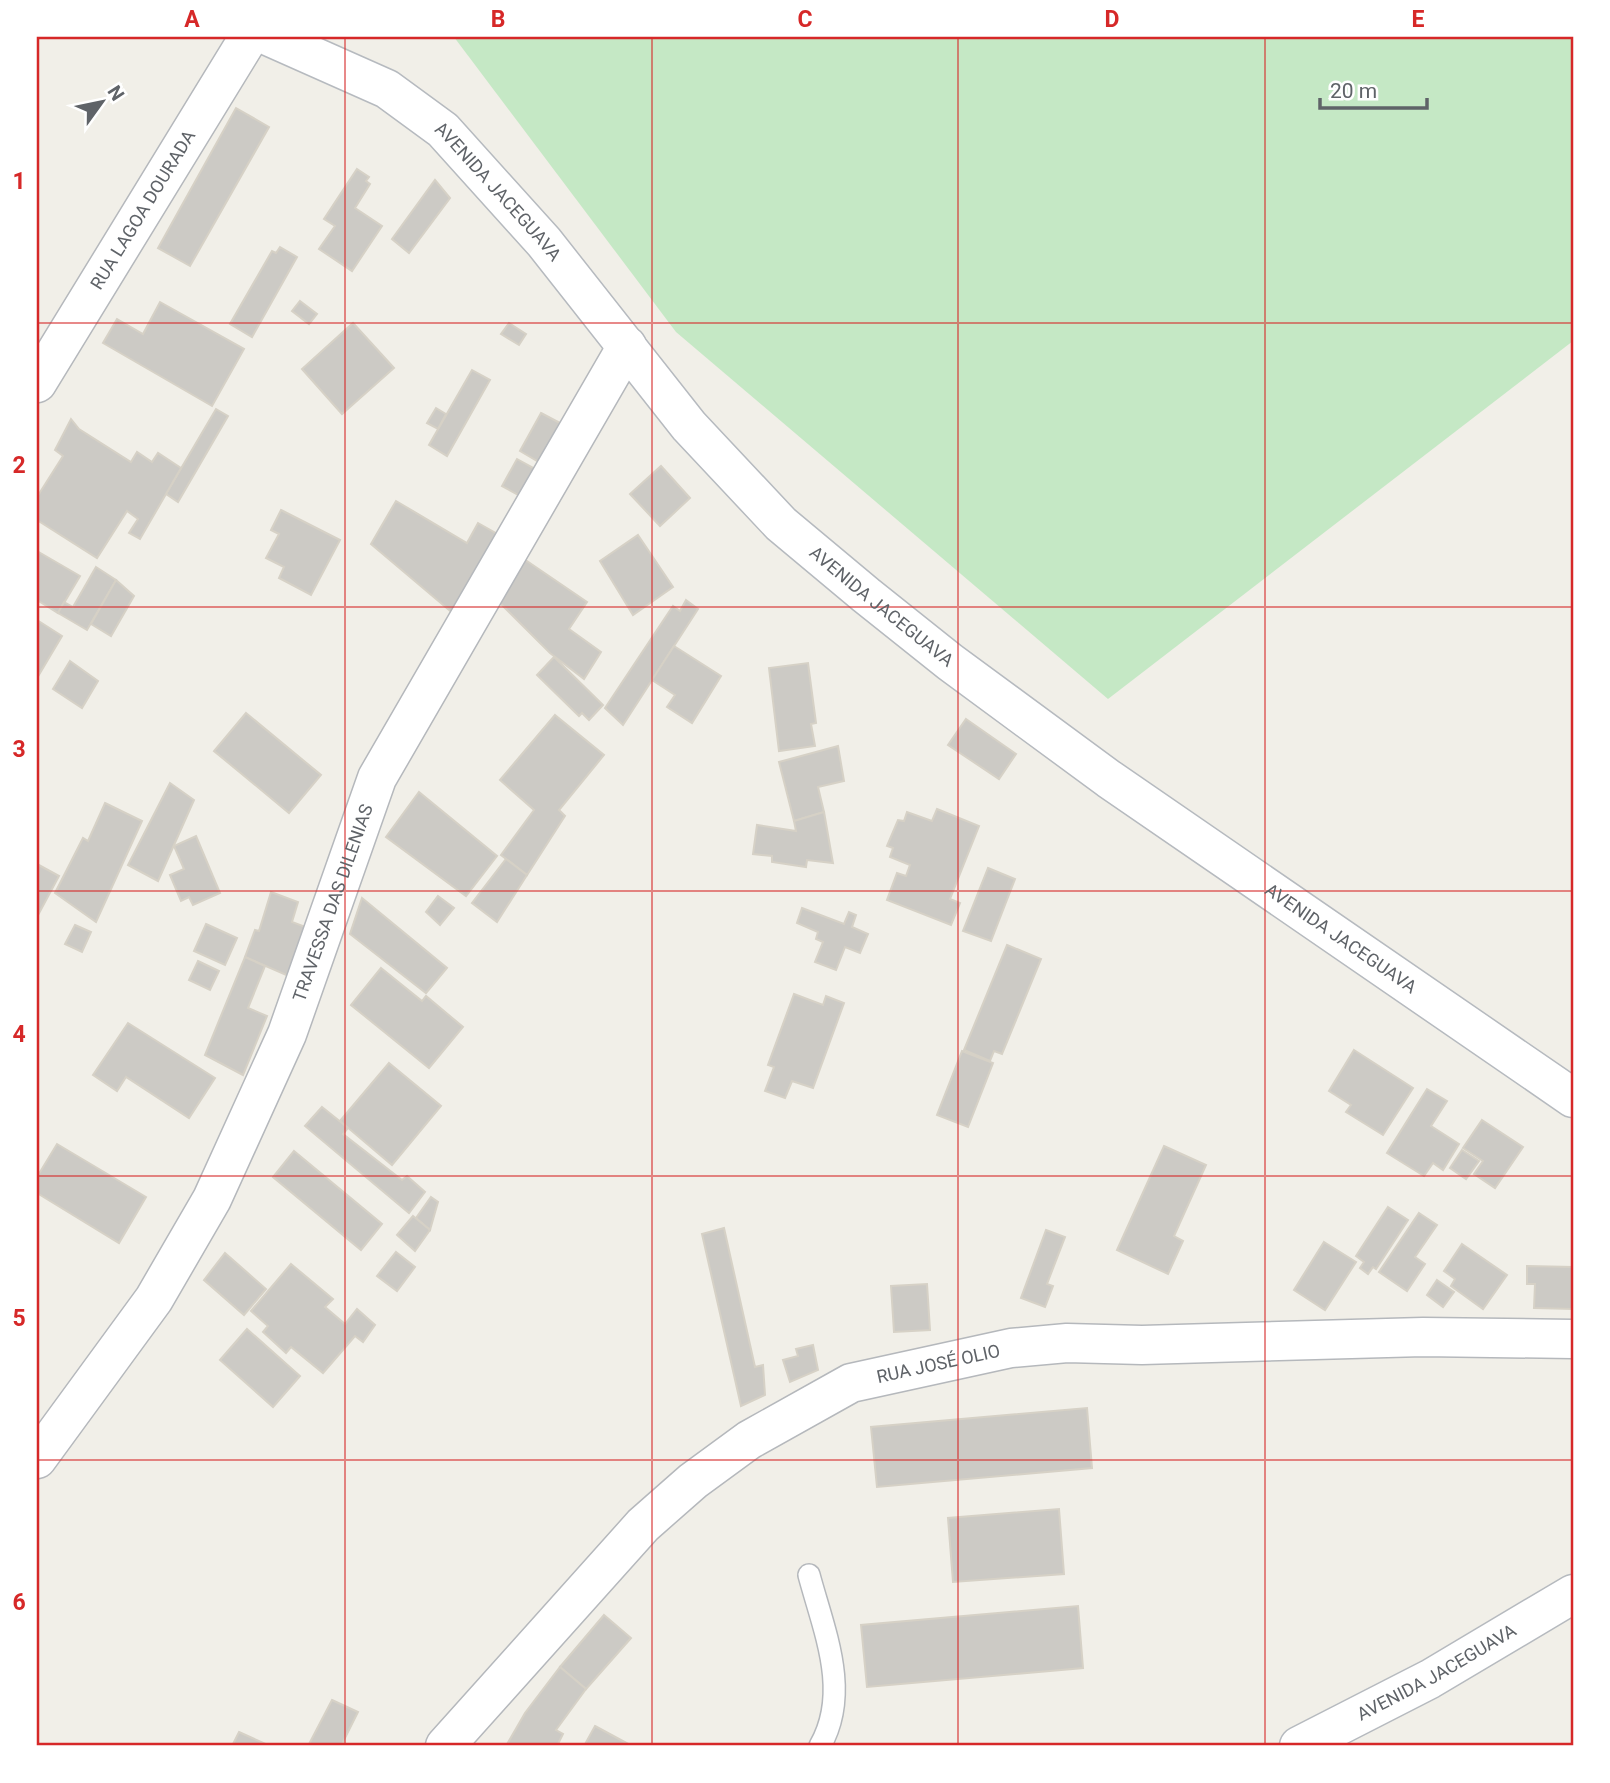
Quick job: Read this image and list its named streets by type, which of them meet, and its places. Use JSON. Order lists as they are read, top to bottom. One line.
{"streets":{"street":["AVENIDA JACEGUAVA","RUA LAGOA DOURADA","TRAVESSA DAS DILENIAS","RUA JOSÉ OLIO"]},"crossings":[["AVENIDA JACEGUAVA","TRAVESSA DAS DILENIAS"]],"scale_bar":"20 m","north":"top right","grid":{"columns":["A","B","C","D","E"],"rows":["1","2","3","4","5","6"]}}
